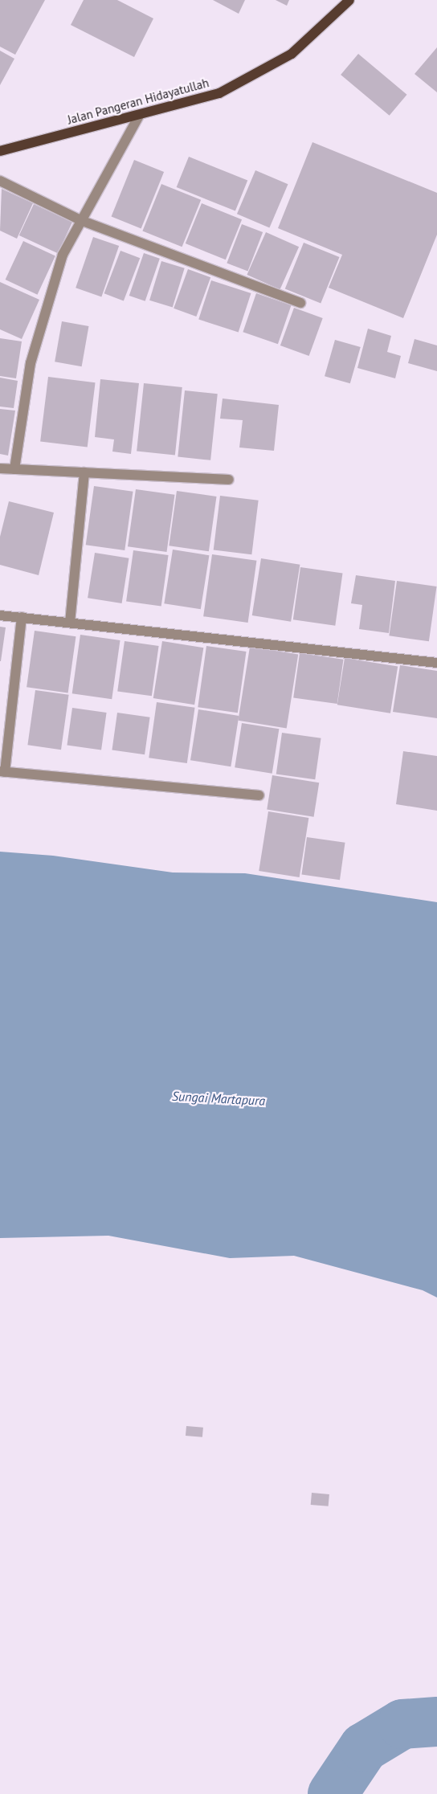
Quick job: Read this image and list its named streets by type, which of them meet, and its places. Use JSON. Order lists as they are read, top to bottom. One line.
{"streets":{"main road":["Jalan Pangeran Hidayatullah"]},"water":["Sungai Martapura"]}
